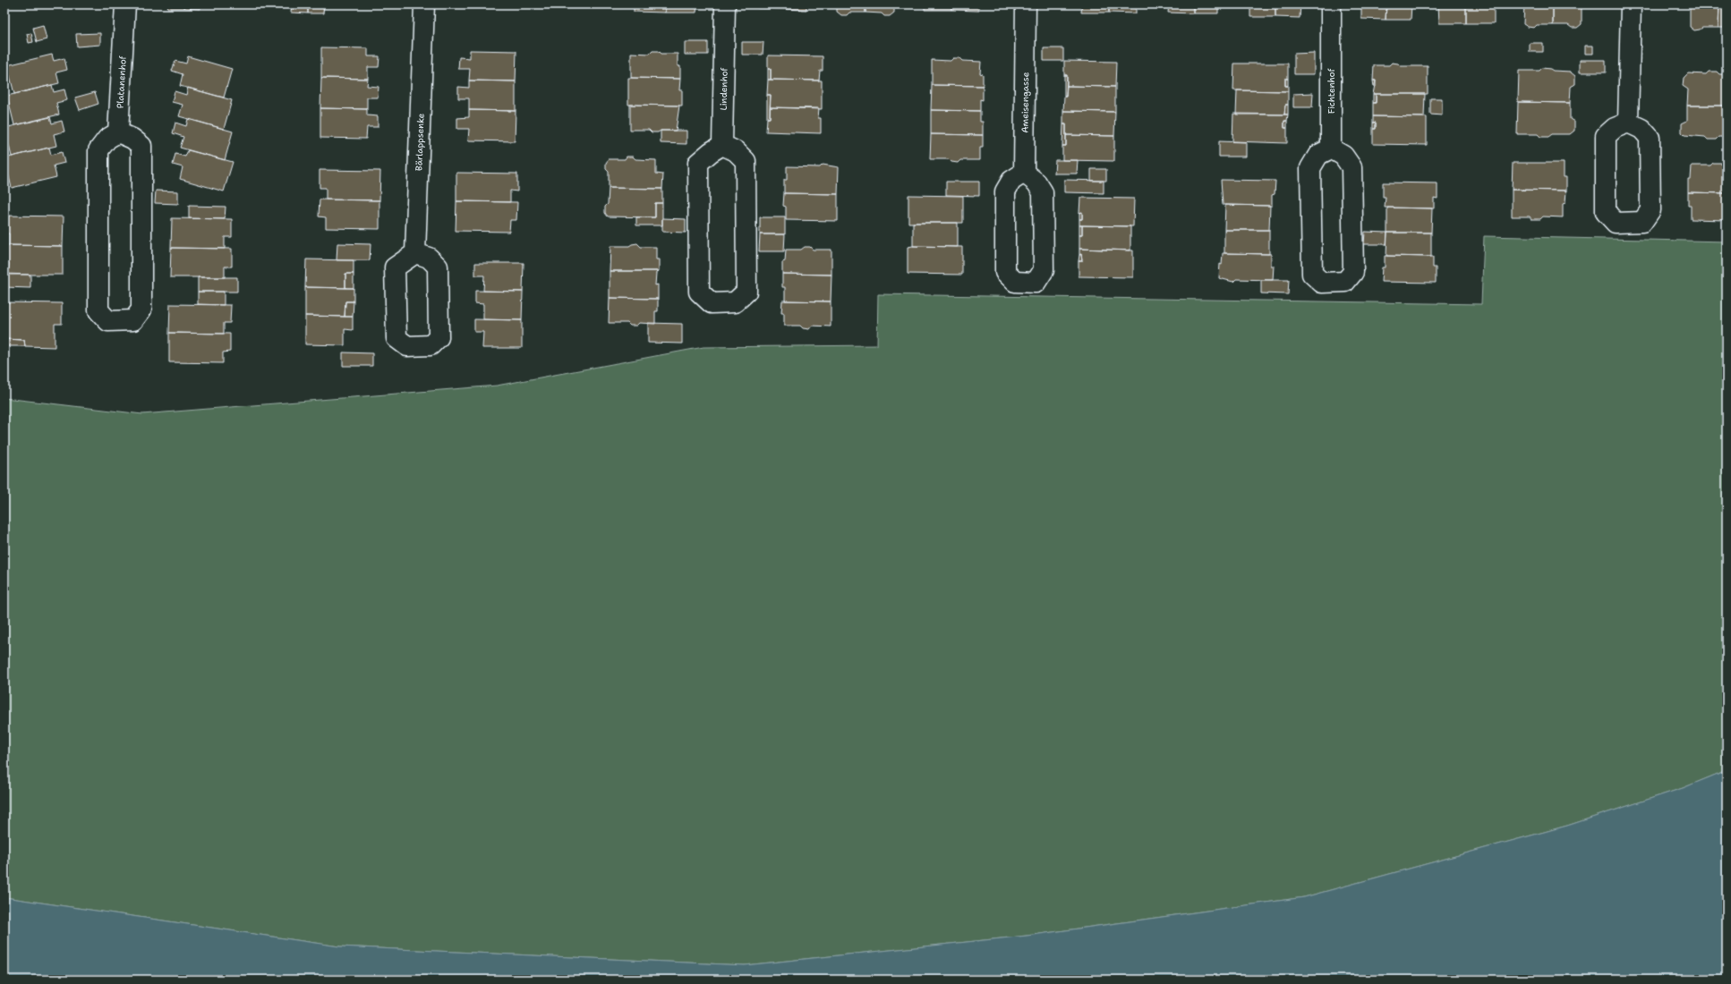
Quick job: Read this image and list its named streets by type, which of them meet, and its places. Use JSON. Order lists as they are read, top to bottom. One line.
{"streets":{"street":["Platanenhof","Lindenhof","Fichtenhof","Ameisengasse","Bärlappsenke"]}}
